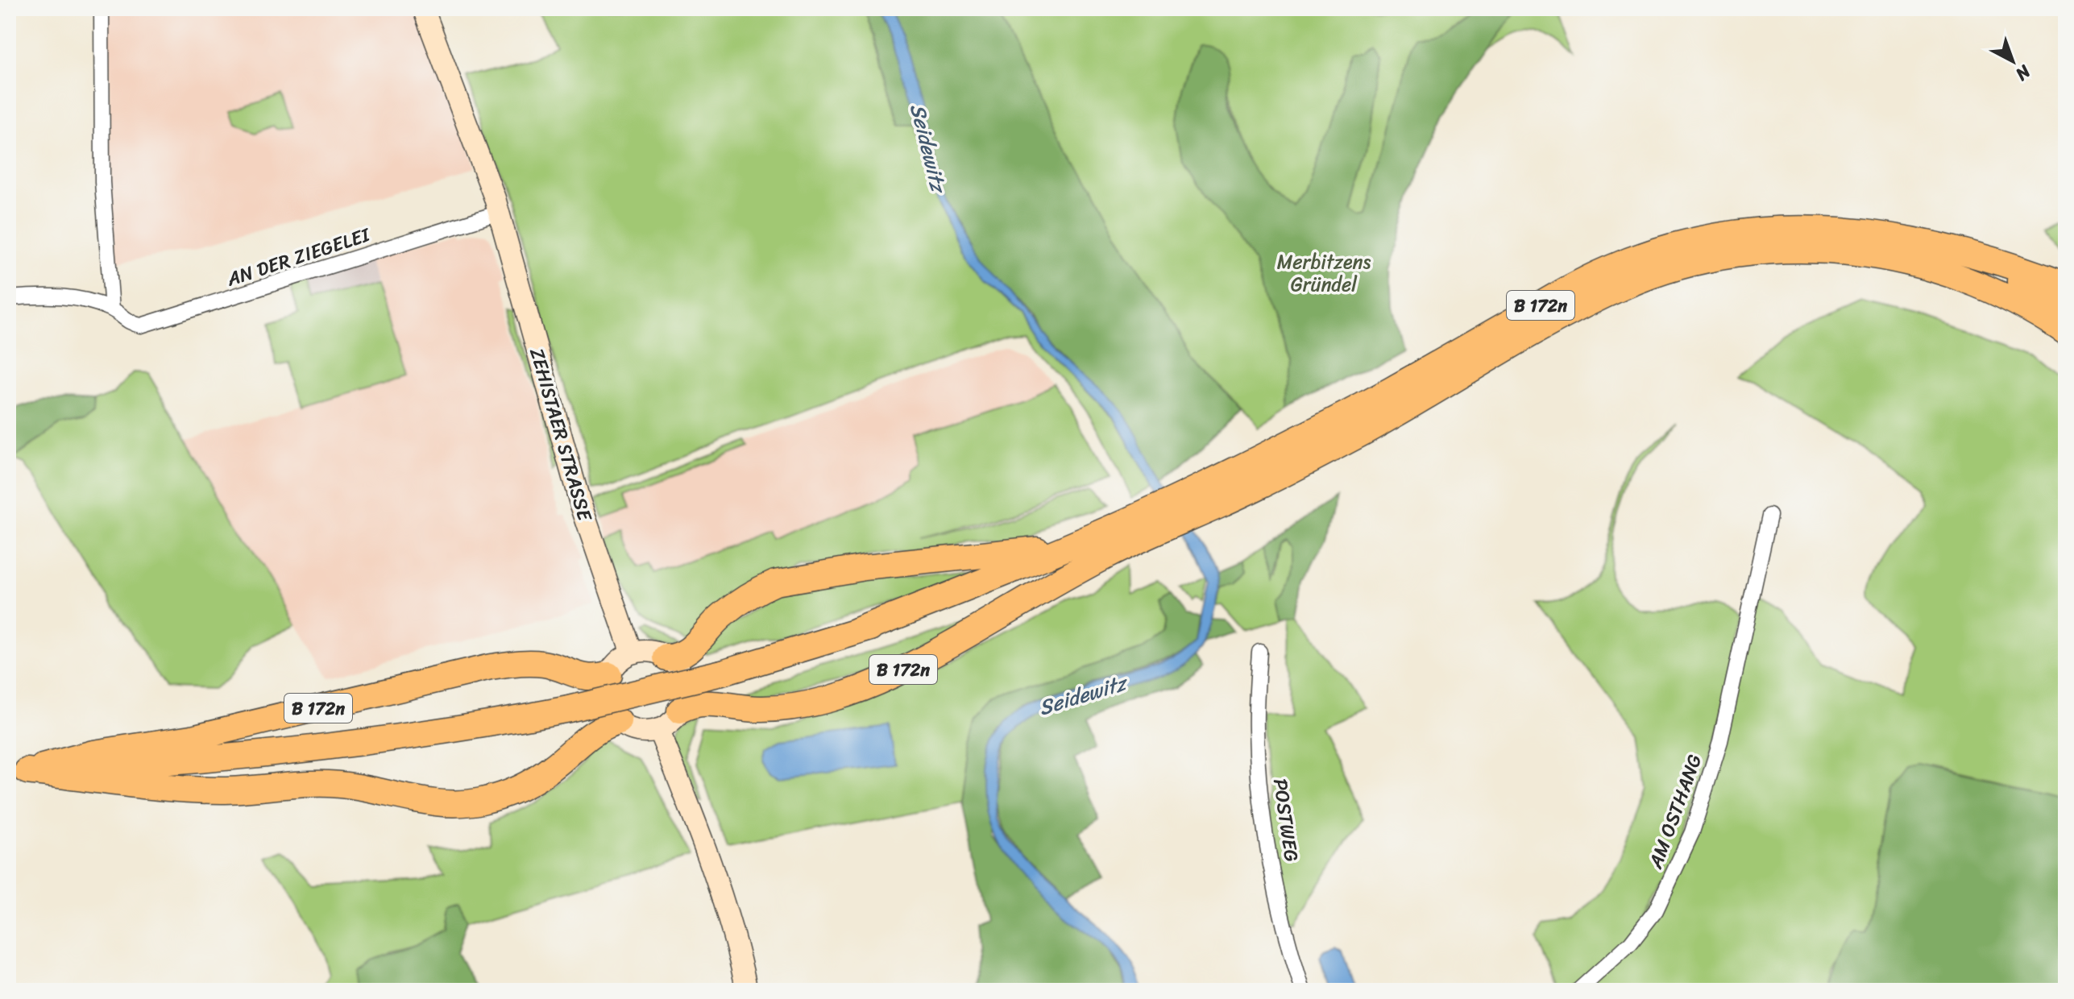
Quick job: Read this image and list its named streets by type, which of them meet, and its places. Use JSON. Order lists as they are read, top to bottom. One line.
{"streets":{"highway":["B 172n"],"main road":["ZEHISTAER STRASSE"],"street":["AN DER ZIEGELEI","AM OSTHANG","POSTWEG"]},"crossings":[["AN DER ZIEGELEI","ZEHISTAER STRASSE"],["B 172n","ZEHISTAER STRASSE"]],"water":["Seidewitz"],"parks":["Merbitzens Gründel"],"north":"bottom right"}
